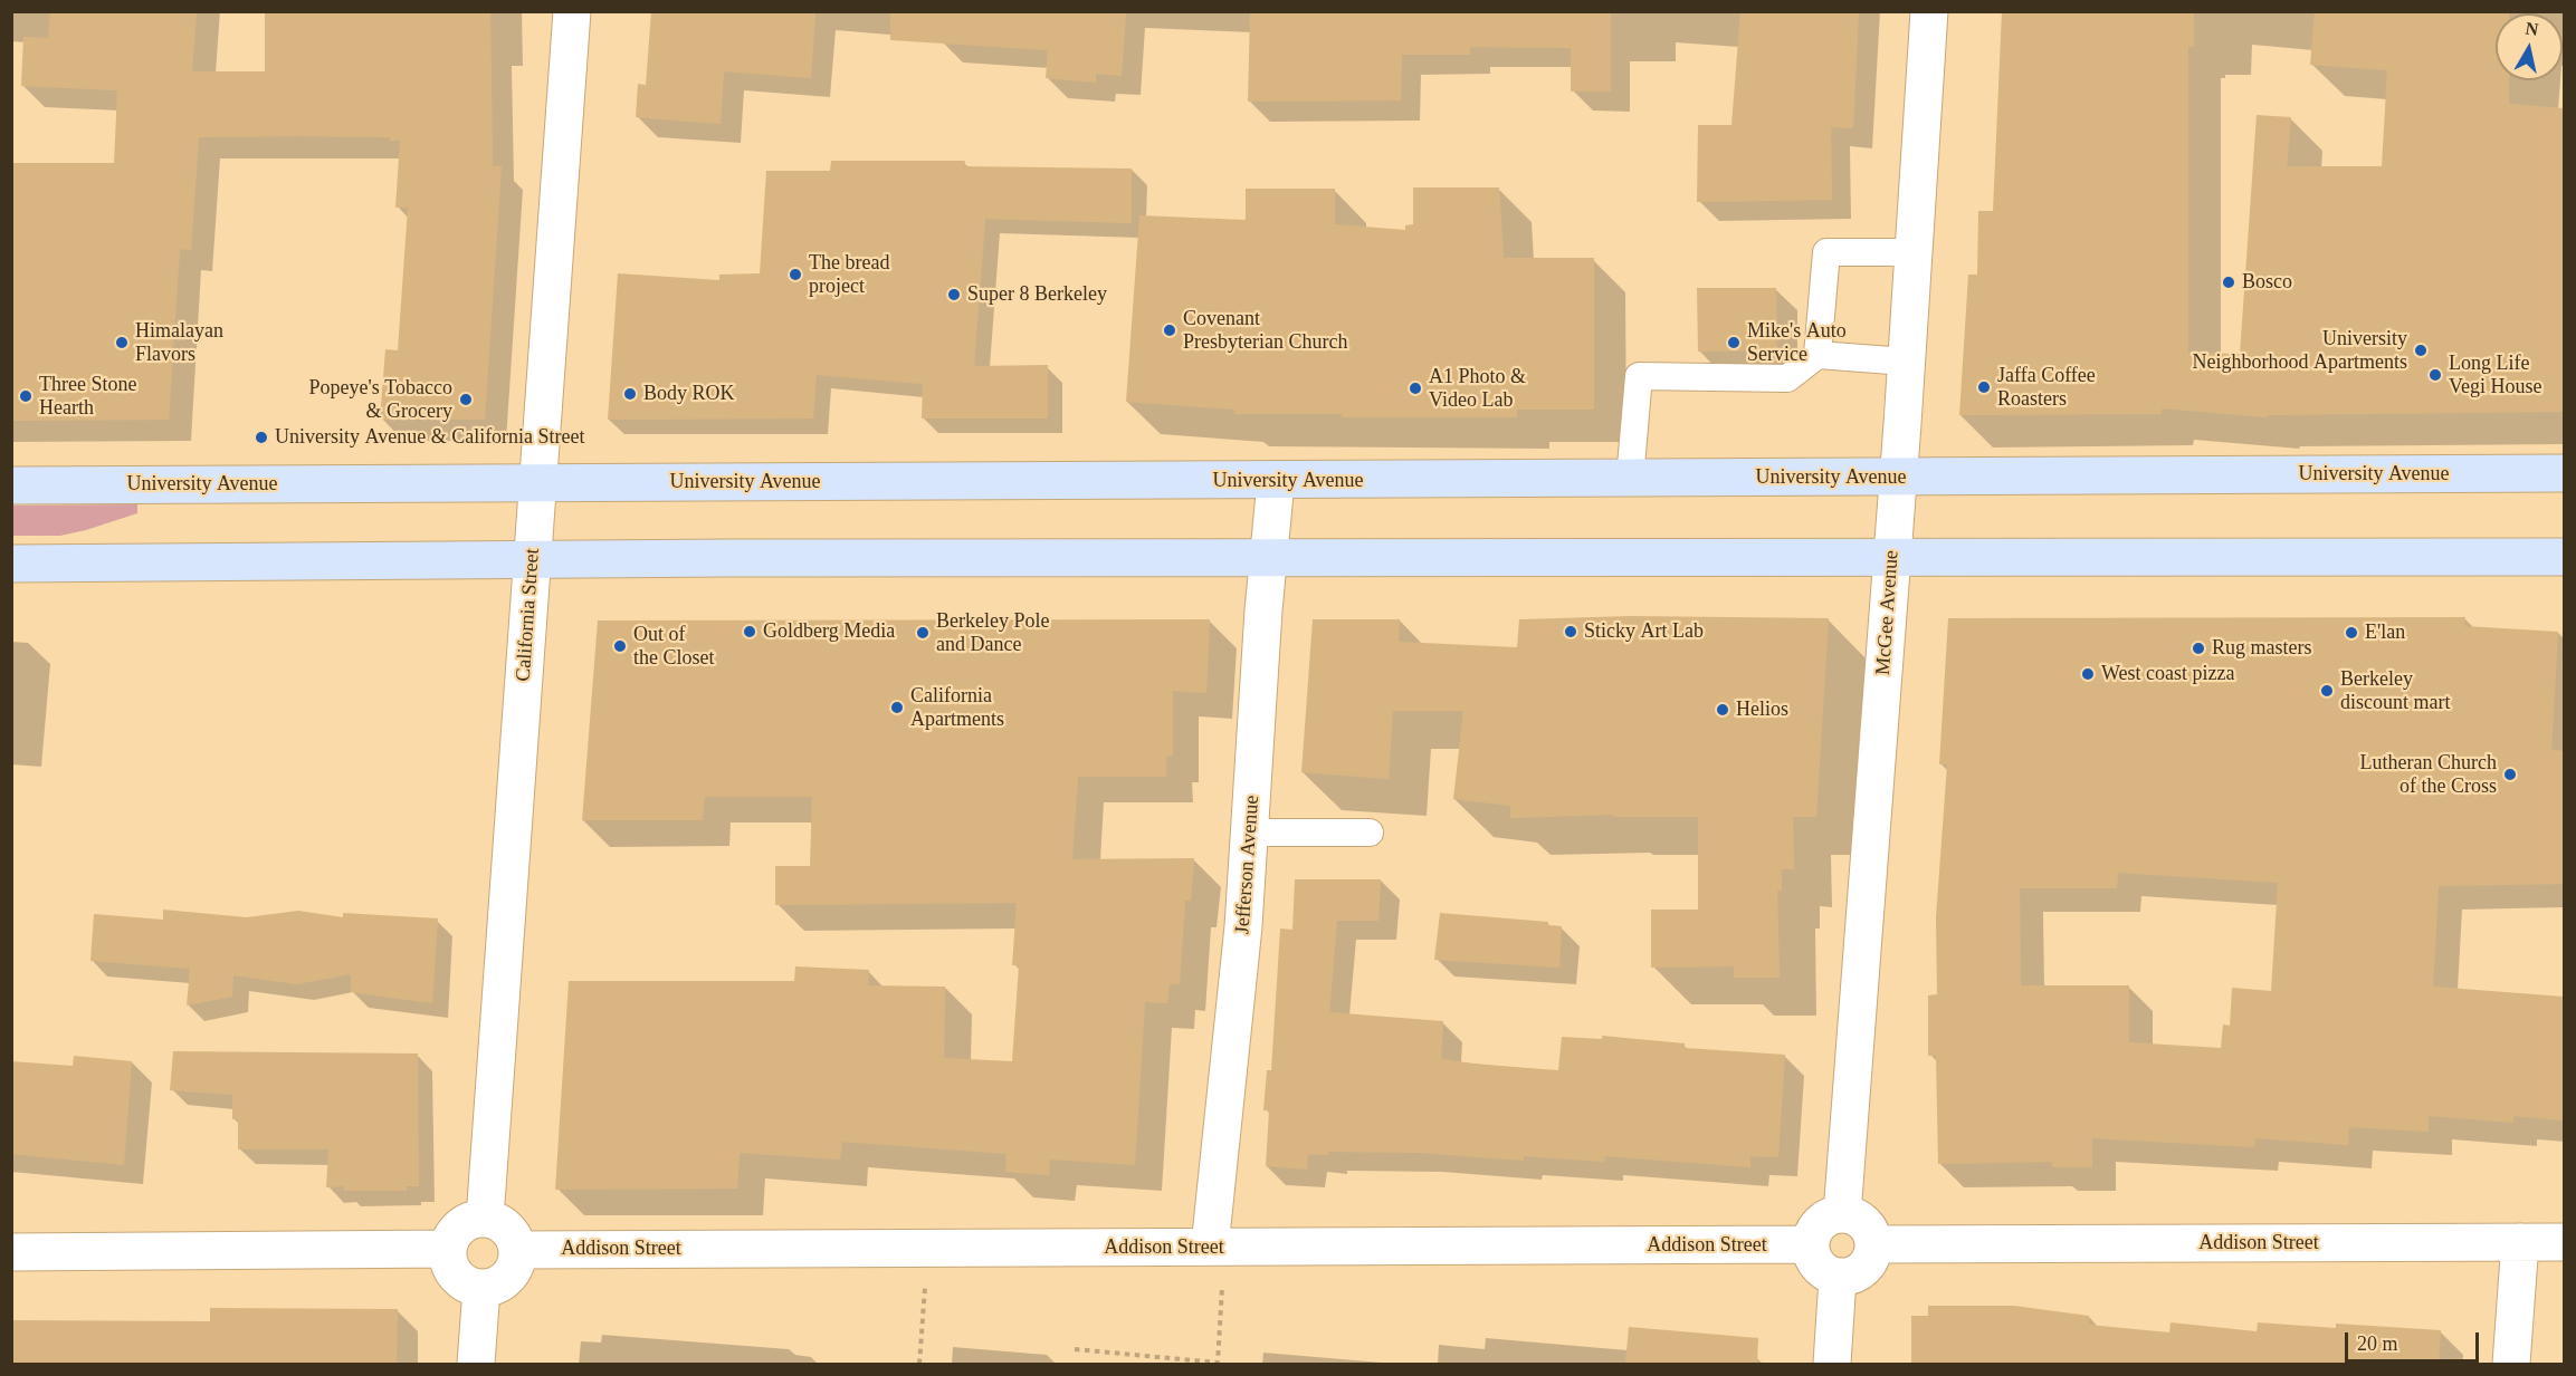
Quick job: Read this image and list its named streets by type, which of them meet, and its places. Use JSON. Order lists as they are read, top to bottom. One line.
{"streets":{"main road":["University Avenue"],"street":["McGee Avenue","California Street","Jefferson Avenue","Addison Street"]},"crossings":[["University Avenue","McGee Avenue"],["University Avenue","California Street"],["University Avenue","Jefferson Avenue"],["McGee Avenue","Addison Street"],["California Street","Addison Street"],["Jefferson Avenue","Addison Street"]],"places":["The bread project","Bosco","Super 8 Berkeley","Covenant Presbyterian Church","Himalayan Flavors","Mike's Auto Service","University Neighborhood Apartments","Long Life Vegi House","Jaffa Coffee Roasters","A1 Photo & Video Lab","Body ROK","Three Stone Hearth","Popeye's Tobacco & Grocery","University Avenue & California Street","Goldberg Media","Sticky Art Lab","Berkeley Pole and Dance","E'lan","Out of the Closet","Rug masters","West coast pizza","Berkeley discount mart","California Apartments","Helios","Lutheran Church of the Cross"],"scale_bar":"20 m","north":"top"}
